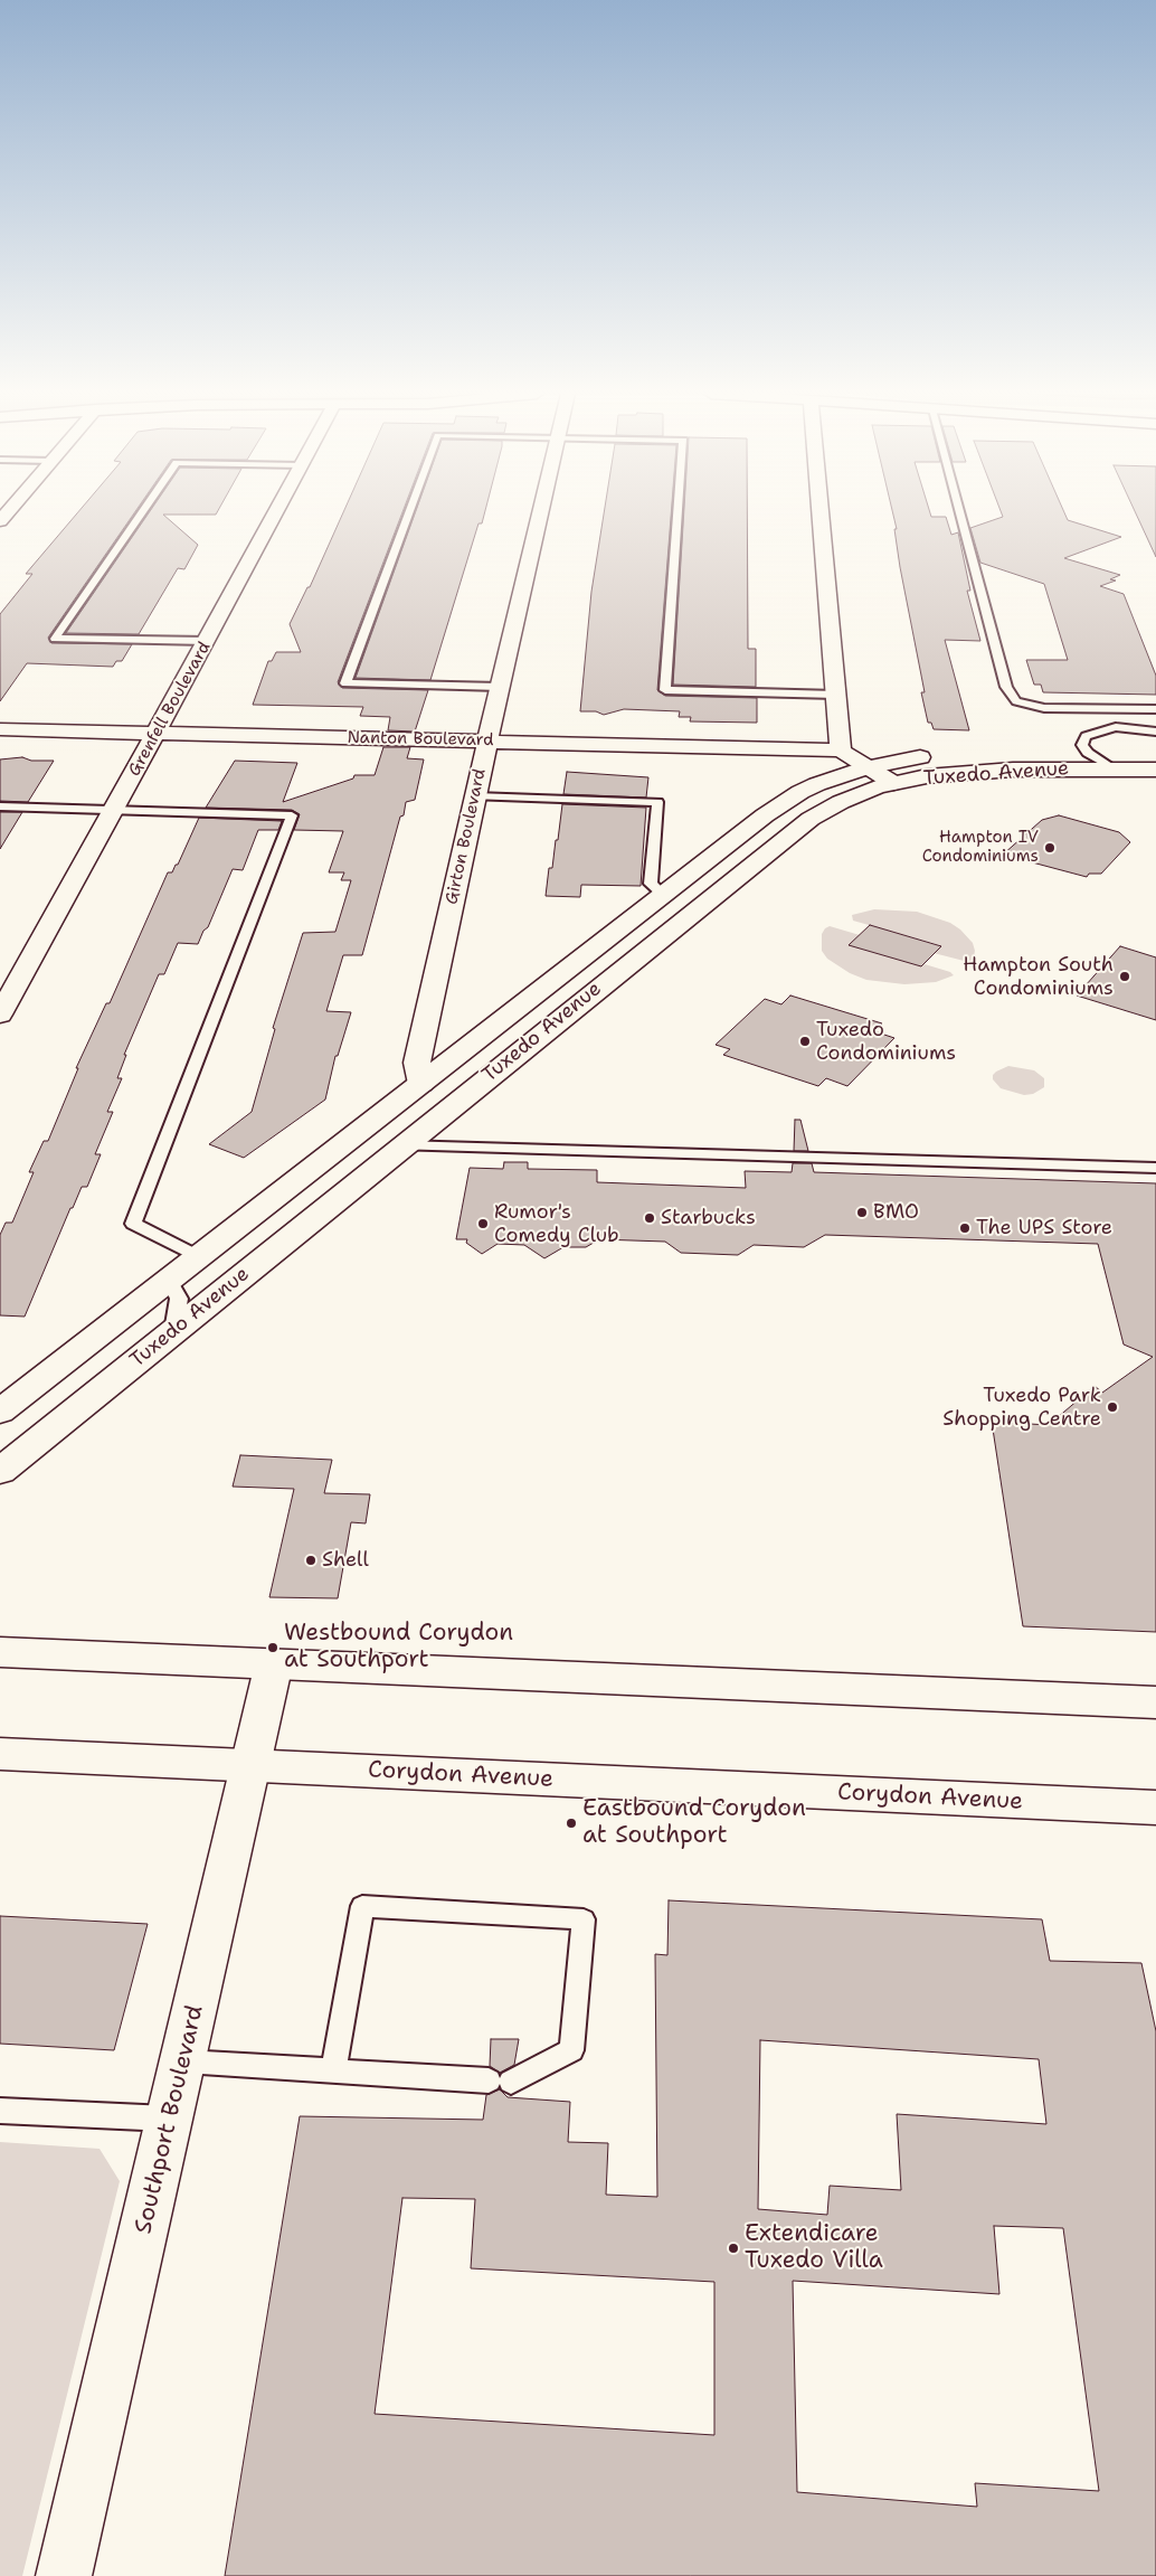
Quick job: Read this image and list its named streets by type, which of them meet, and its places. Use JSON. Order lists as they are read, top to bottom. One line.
{"streets":{"street":["Grenfell Boulevard","Nanton Boulevard","Tuxedo Avenue","Girton Boulevard","Corydon Avenue","Southport Boulevard"]},"crossings":[["Grenfell Boulevard","Nanton Boulevard"],["Nanton Boulevard","Girton Boulevard"],["Tuxedo Avenue","Girton Boulevard"],["Corydon Avenue","Southport Boulevard"]],"places":["Hampton IV Condominiums","Hampton South Condominiums","Tuxedo Condominiums","BMO","Starbucks","Rumor's Comedy Club","The UPS Store","Tuxedo Park Shopping Centre","Shell","Westbound Corydon at Southport","Eastbound Corydon at Southport","Extendicare Tuxedo Villa"]}
